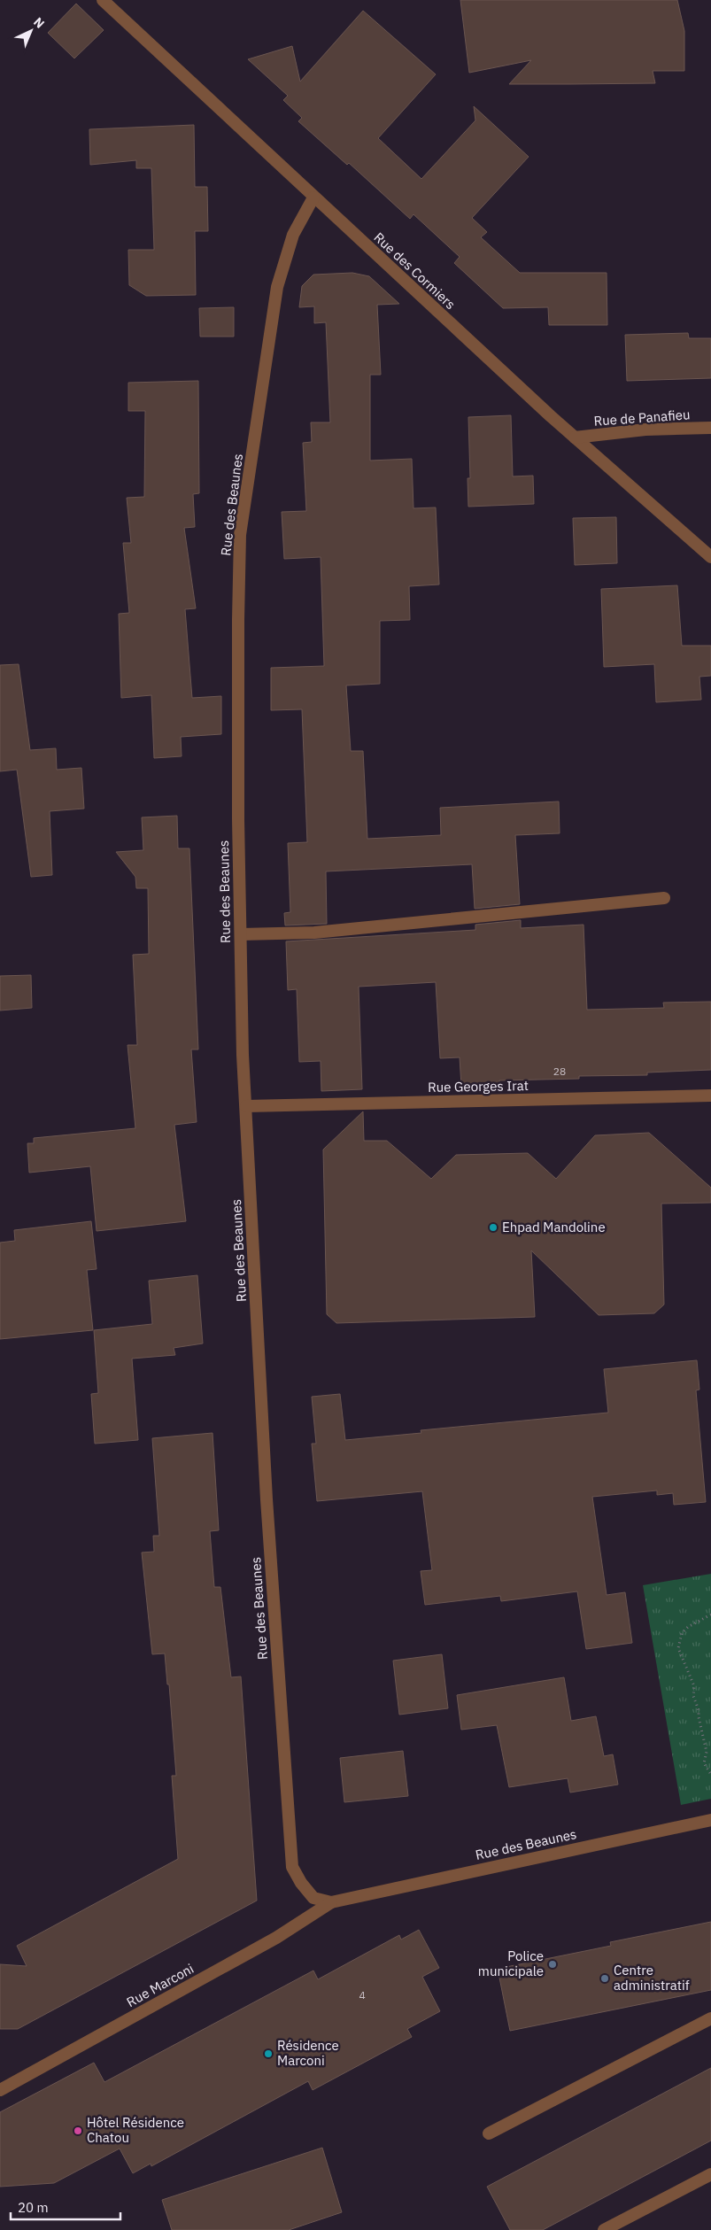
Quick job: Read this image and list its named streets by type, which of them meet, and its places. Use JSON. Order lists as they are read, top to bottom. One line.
{"streets":{"street":["Rue des Cormiers","Rue de Panafieu","Rue des Beaunes","Rue Georges Irat","Rue Marconi"]},"crossings":[["Rue des Cormiers","Rue de Panafieu"],["Rue des Cormiers","Rue des Beaunes"],["Rue des Beaunes","Rue Georges Irat"],["Rue des Beaunes","Rue Marconi"]],"places":["Ehpad Mandoline","Police municipale","Centre administratif","Résidence Marconi","Hôtel Résidence Chatou"],"house_numbers":["28","4"],"scale_bar":"20 m","north":"top right"}
